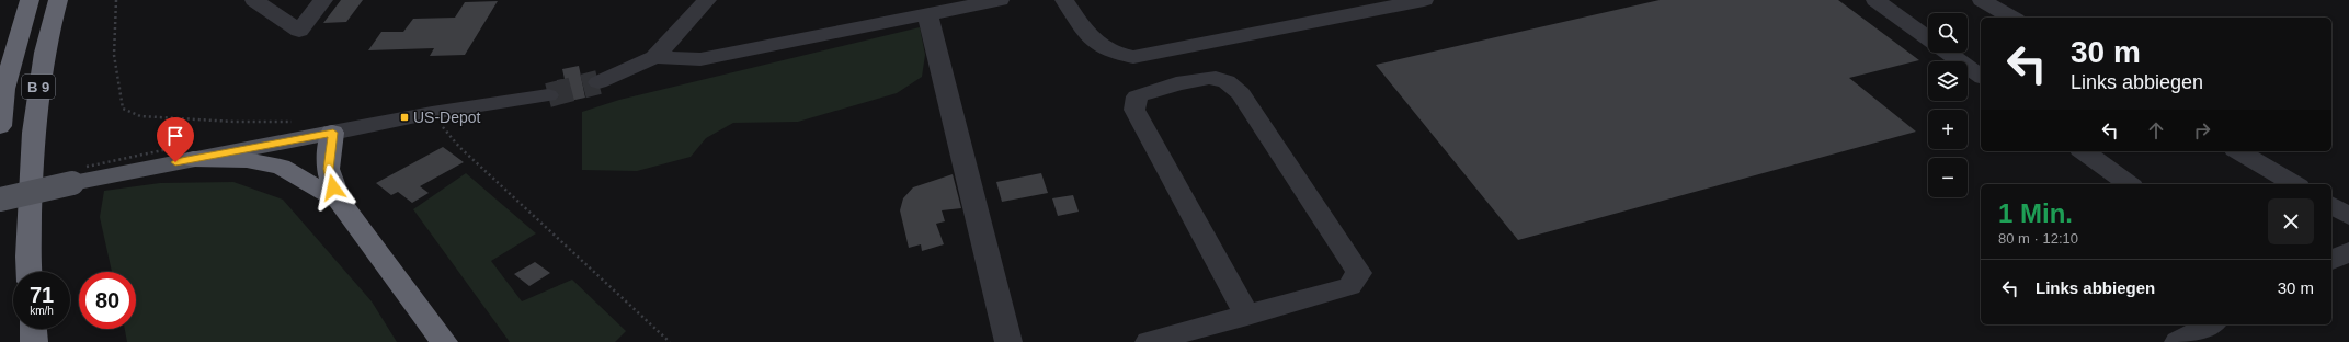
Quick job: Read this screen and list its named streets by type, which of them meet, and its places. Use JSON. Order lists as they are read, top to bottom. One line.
{"streets":{"highway":["B 9"]},"places":{"transit":["US-Depot"]},"page":{"map_buttons":["+","−"],"turn":["30 m","Links abbiegen"],"heading":["1 Min.","80 m · 12:10"],"list":[{"name":"Links abbiegen","value":"30 m"}],"speed":"71 km/h","limit":"80"}}
